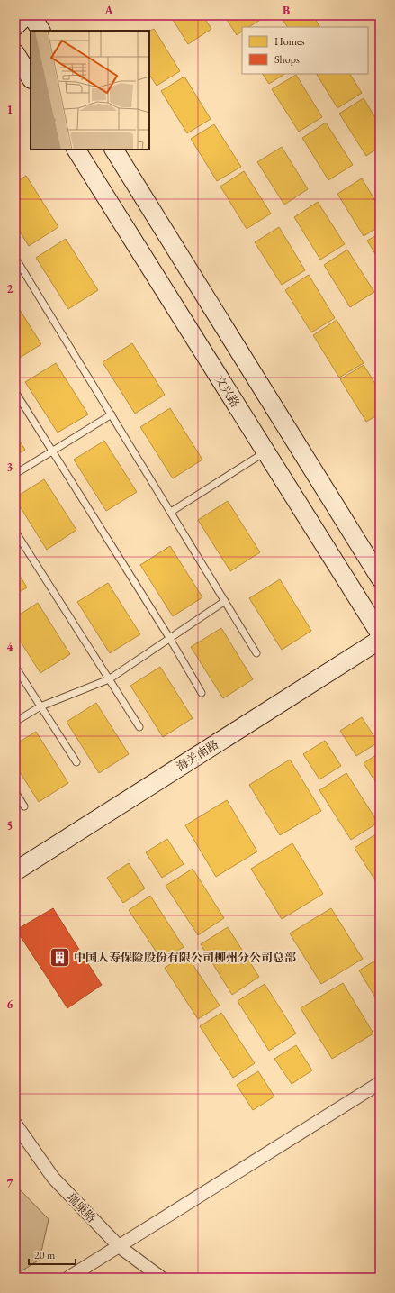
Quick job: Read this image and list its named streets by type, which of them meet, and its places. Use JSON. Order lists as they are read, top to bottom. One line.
{"streets":{"main road":["文兴路","海关南路"],"street":["瑞康路"]},"places":{"building":["中国人寿保险股份有限公司柳州分公司总部"]},"legend":["Homes","Shops"],"scale_bar":"20 m","grid":{"columns":["A","B"],"rows":["1","2","3","4","5","6","7"]}}
